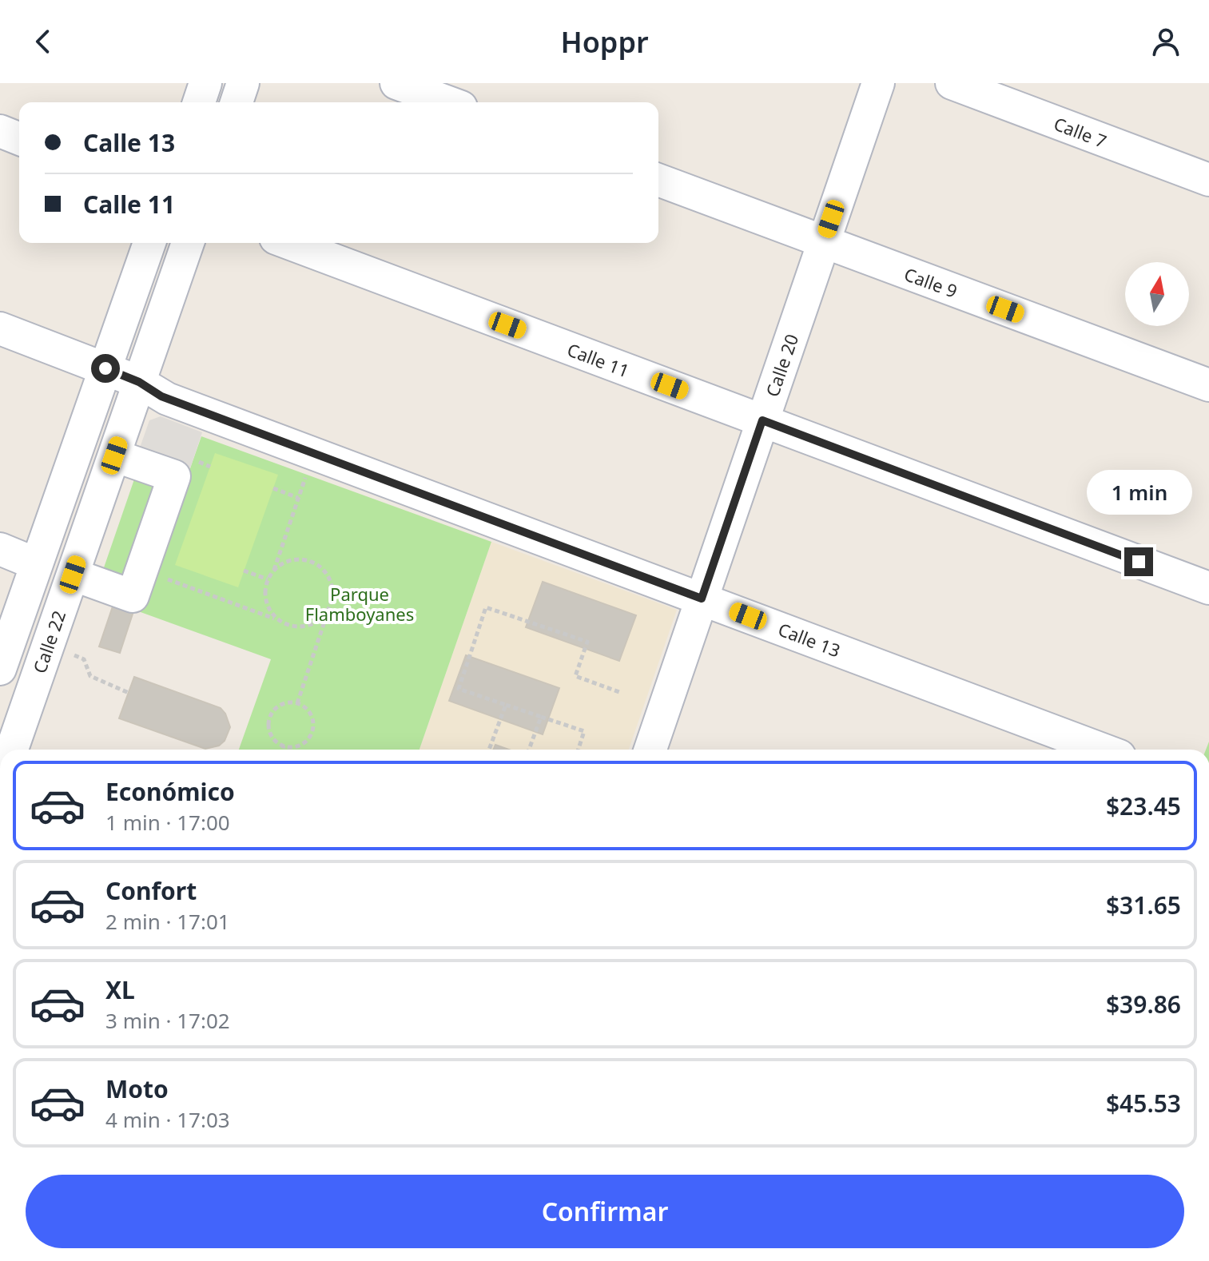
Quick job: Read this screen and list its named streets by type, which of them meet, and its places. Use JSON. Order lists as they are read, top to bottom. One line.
{"streets":{"street":["Calle 7","Calle 9","Calle 11","Calle 20","Calle 13","Calle 22"]},"crossings":[["Calle 9","Calle 20"],["Calle 11","Calle 20"],["Calle 20","Calle 13"],["Calle 13","Calle 22"]],"parks":["Parque Flamboyanes"],"north":"top","page":{"header":"Hoppr","banner":["Calle 13","Calle 11"],"bubble":"1 min","list":[{"name":"Económico","note":"1 min · 17:00","value":"$23.45"},{"name":"Confort","note":"2 min · 17:01","value":"$31.65"},{"name":"XL","note":"3 min · 17:02","value":"$39.86"},{"name":"Moto","note":"4 min · 17:03","value":"$45.53"}],"buttons":"Confirmar"}}
